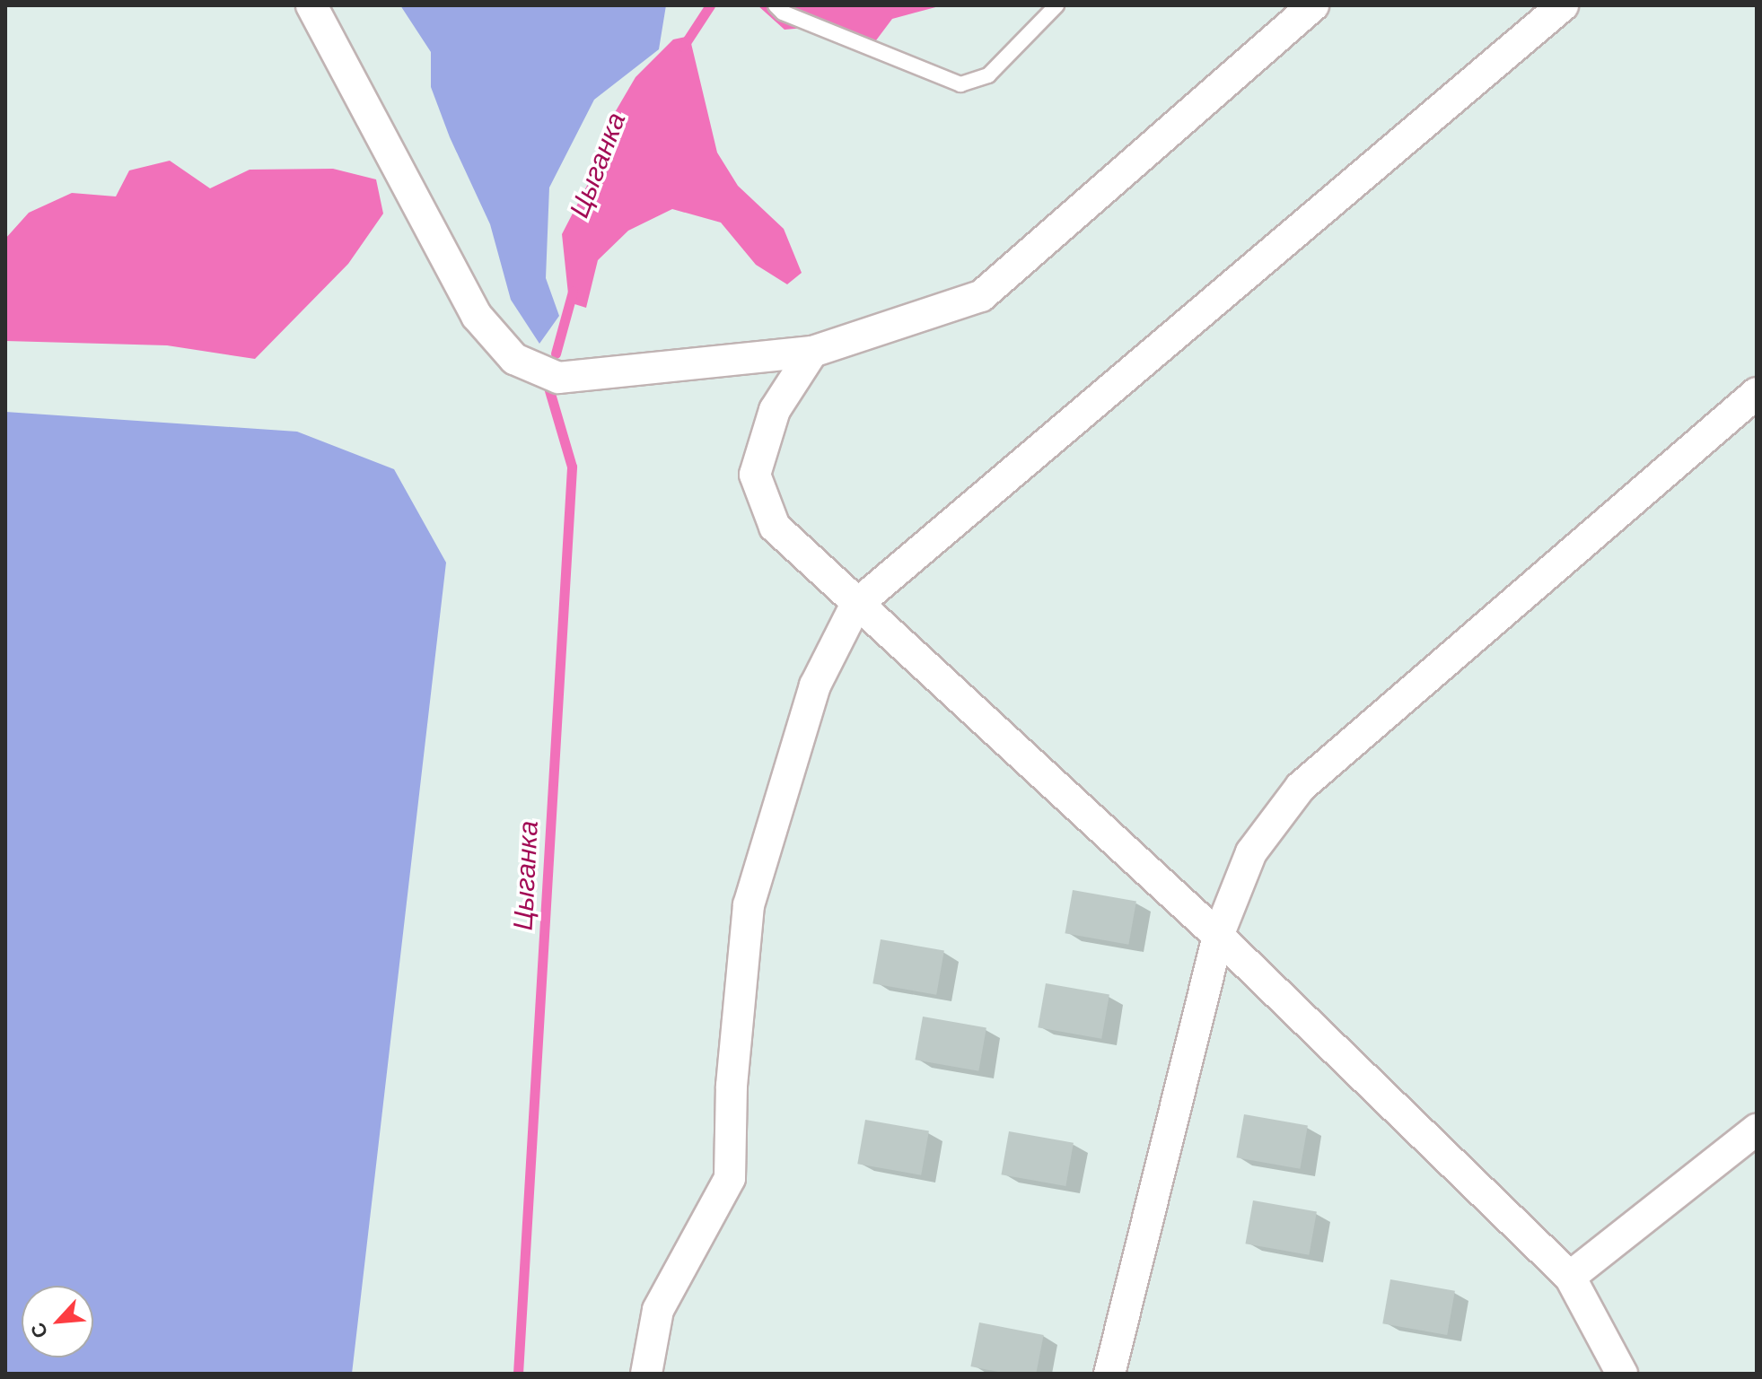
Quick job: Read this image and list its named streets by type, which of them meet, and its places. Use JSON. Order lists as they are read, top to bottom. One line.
{"water":["Цыганка"],"north":"bottom left"}
